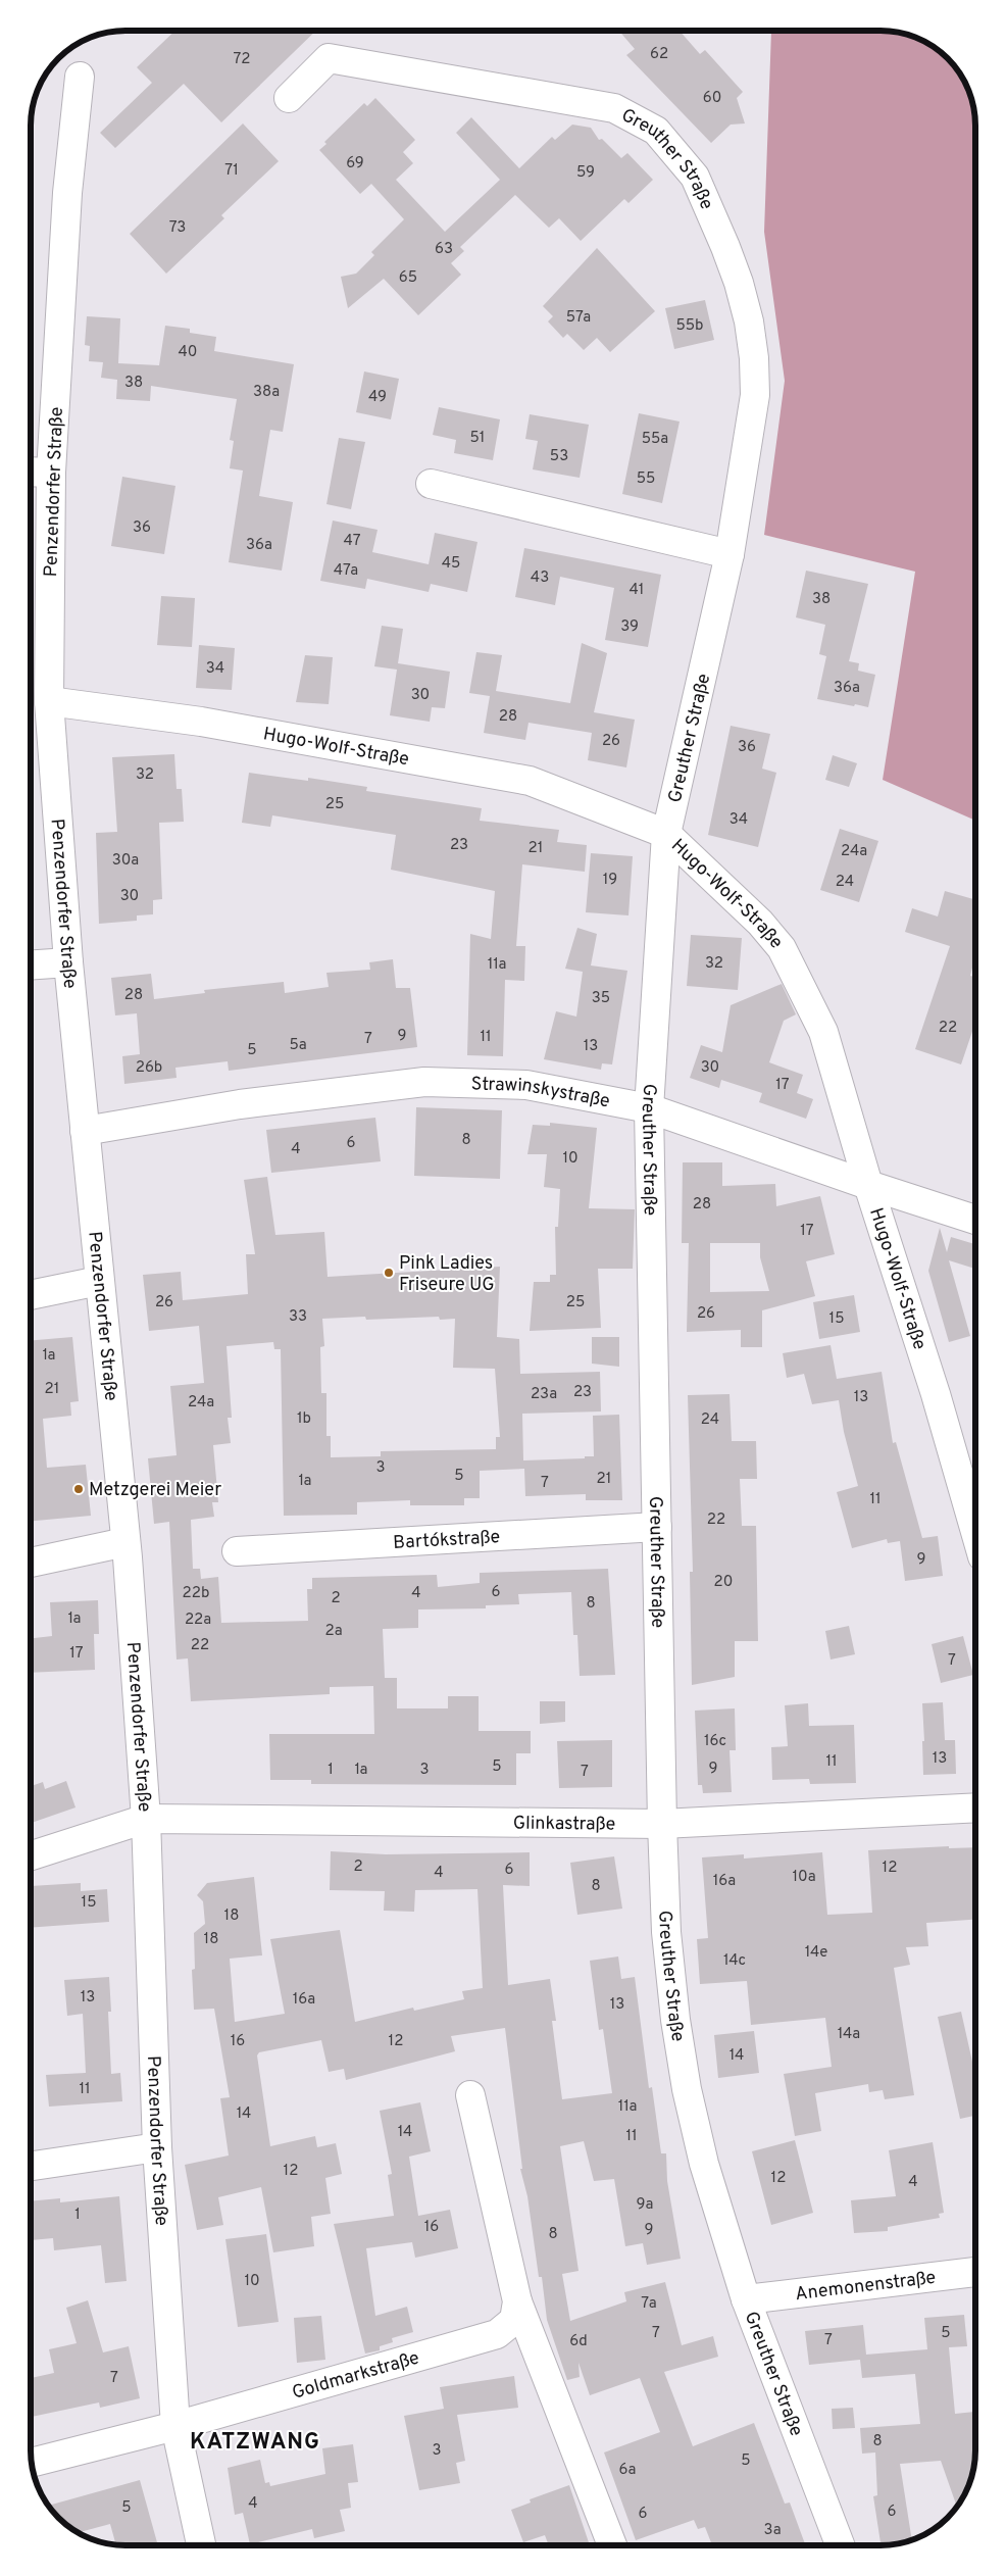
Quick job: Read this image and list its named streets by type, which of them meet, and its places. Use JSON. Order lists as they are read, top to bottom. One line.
{"streets":{"street":["Greuther Straße","Penzendorfer Straße","Hugo-Wolf-Straße","Strawinskystraße","Bartókstraße","Glinkastraße","Anemonenstraße","Goldmarkstraße"]},"crossings":[["Greuther Straße","Hugo-Wolf-Straße"],["Greuther Straße","Strawinskystraße"],["Greuther Straße","Bartókstraße"],["Greuther Straße","Glinkastraße"],["Greuther Straße","Anemonenstraße"],["Penzendorfer Straße","Hugo-Wolf-Straße"],["Penzendorfer Straße","Strawinskystraße"],["Penzendorfer Straße","Glinkastraße"],["Penzendorfer Straße","Goldmarkstraße"],["Hugo-Wolf-Straße","Strawinskystraße"]],"districts":["KATZWANG"],"places":["Pink Ladies Friseure UG","Metzgerei Meier"],"house_numbers":["62","72","60","69","71","59","73","63","65","57a","55b","40","38","38a","49","51","55a","53","55","36","47","36a","45","47a","43","41","38","39","34","36a","30","28","26","36","32","25","34","23","21","24a","30a","19","24","30","32","11a","28","35","22","9","11","7","5a","13","5","26b","30","17","8","6","4","10","28","17","26","25","26","33","15","1a","21","23","23a","13","24a","1b","24","3","5","21","1a","7","11","22","9","20","6","22b","4","2","8","1a","22a","2a","22","17","7","16c","13","11","5","9","1","1a","3","7","2","12","6","4","10a","16a","8","15","18","18","14e","14c","13","16a","13","14a","16","12","14","11","11a","14","14","11","12","12","4","9a","1","16","9","8","10","7a","7","5","7","6d","7","8","3","5","6a","4","5","6","6","3a"]}
